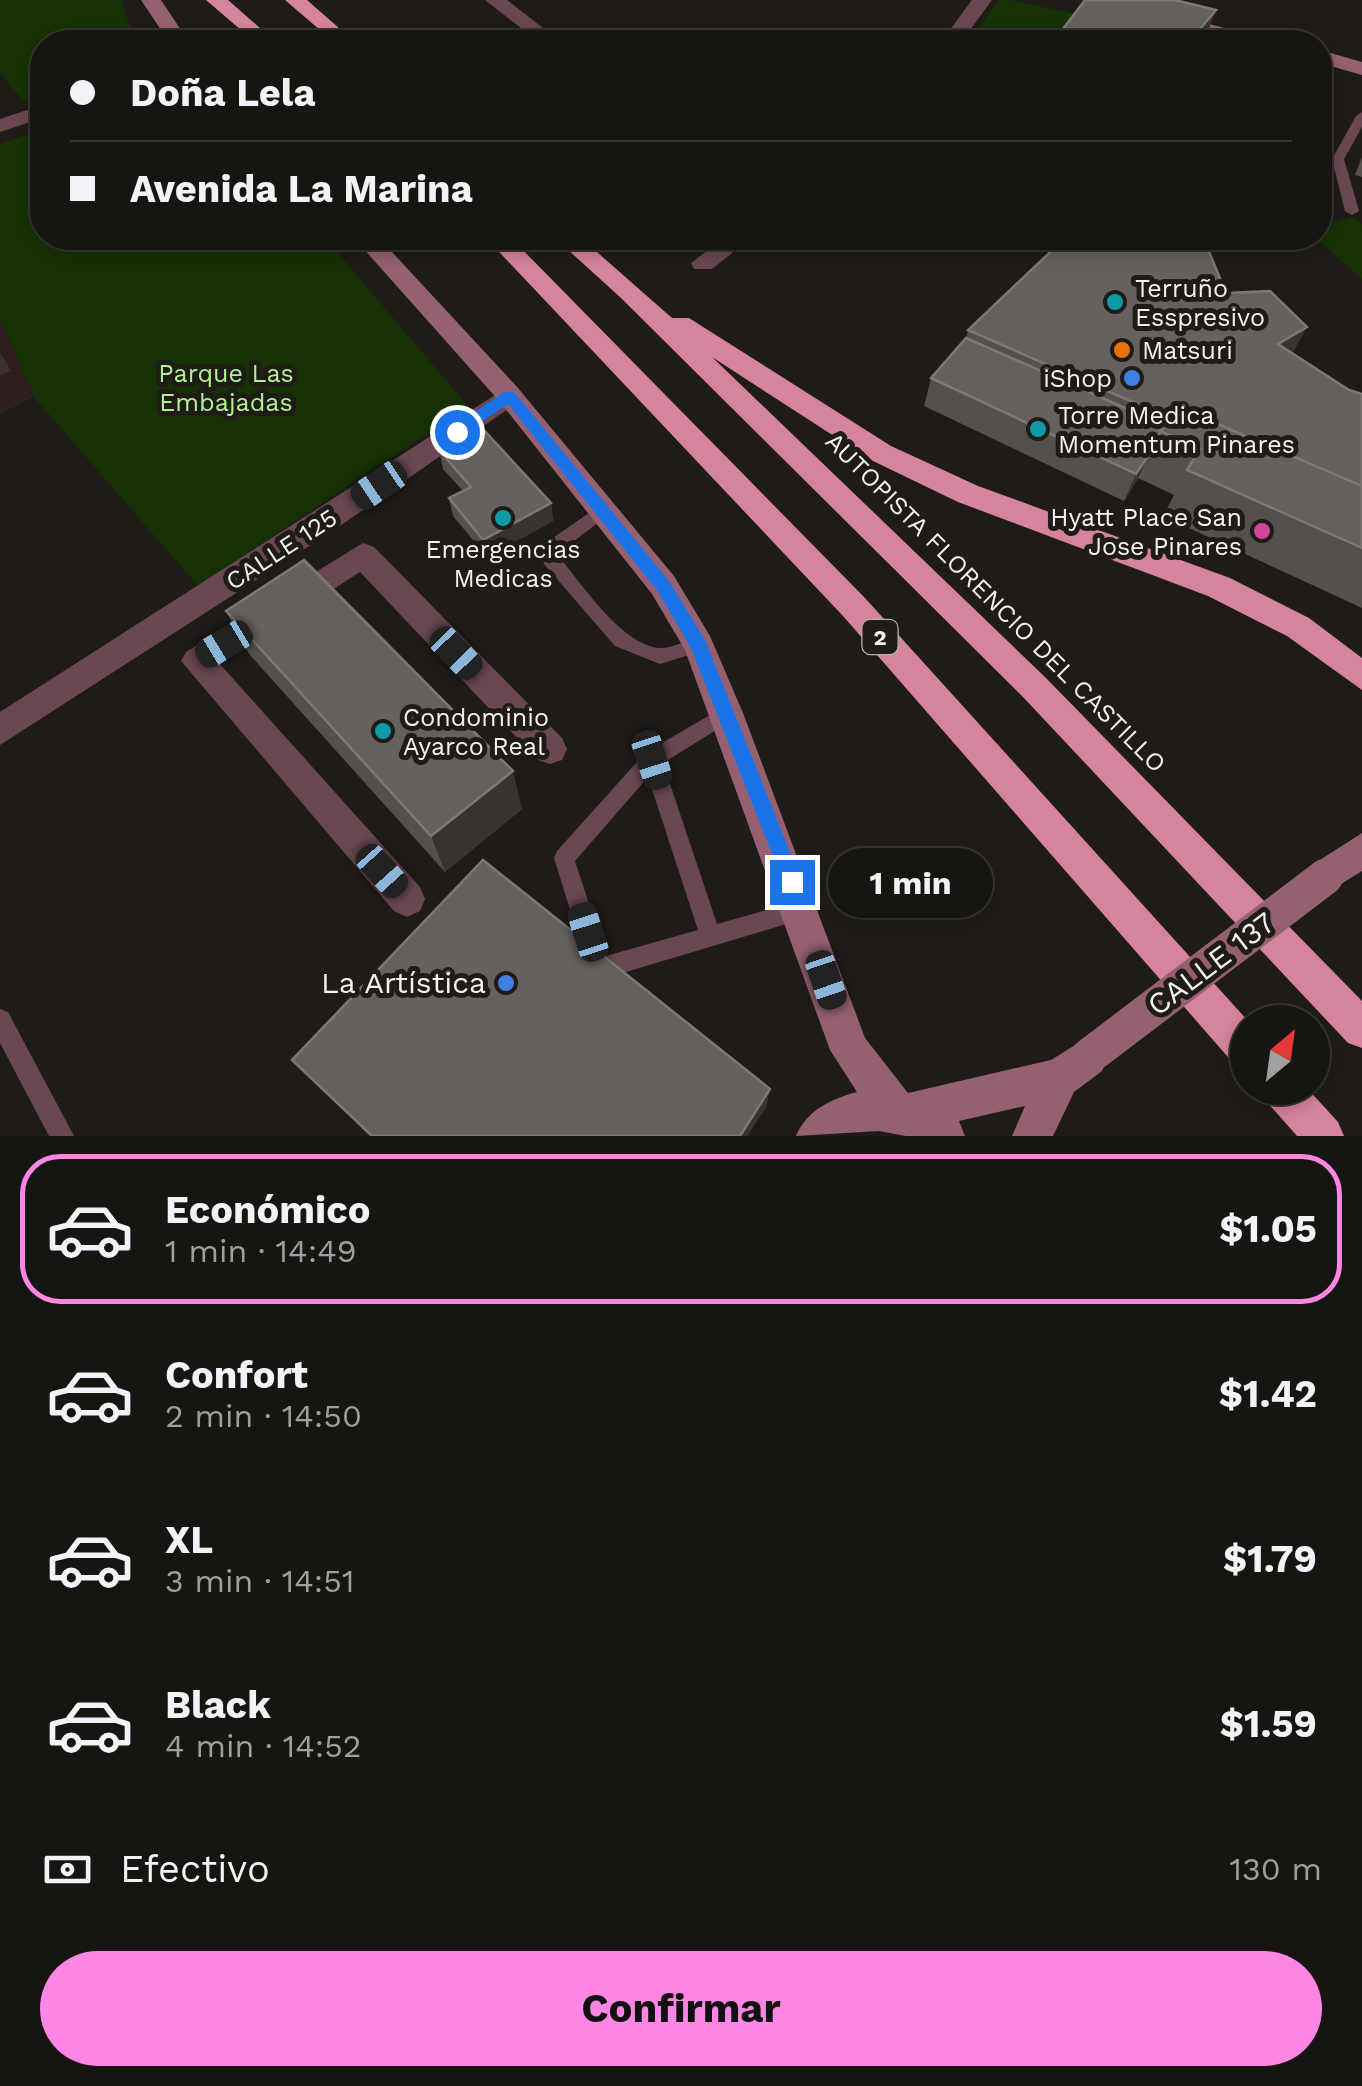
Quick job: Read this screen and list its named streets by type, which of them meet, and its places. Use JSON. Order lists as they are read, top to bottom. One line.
{"streets":{"highway":["AUTOPISTA FLORENCIO DEL CASTILLO","2"],"street":["CALLE 125","CALLE 137"]},"parks":["Parque Las Embajadas"],"places":["Terruño Esspresivo","Matsuri","iShop","Torre Medica Momentum Pinares","Emergencias Medicas","Hyatt Place San Jose Pinares","Condominio Ayarco Real","La Artística"],"north":"top right","page":{"banner":["Doña Lela","Avenida La Marina"],"bubble":"1 min","list":[{"name":"Económico","note":"1 min · 14:49","value":"$1.05"},{"name":"Confort","note":"2 min · 14:50","value":"$1.42"},{"name":"XL","note":"3 min · 14:51","value":"$1.79"},{"name":"Black","note":"4 min · 14:52","value":"$1.59"}],"pay":["Efectivo","130 m"],"buttons":"Confirmar"}}
